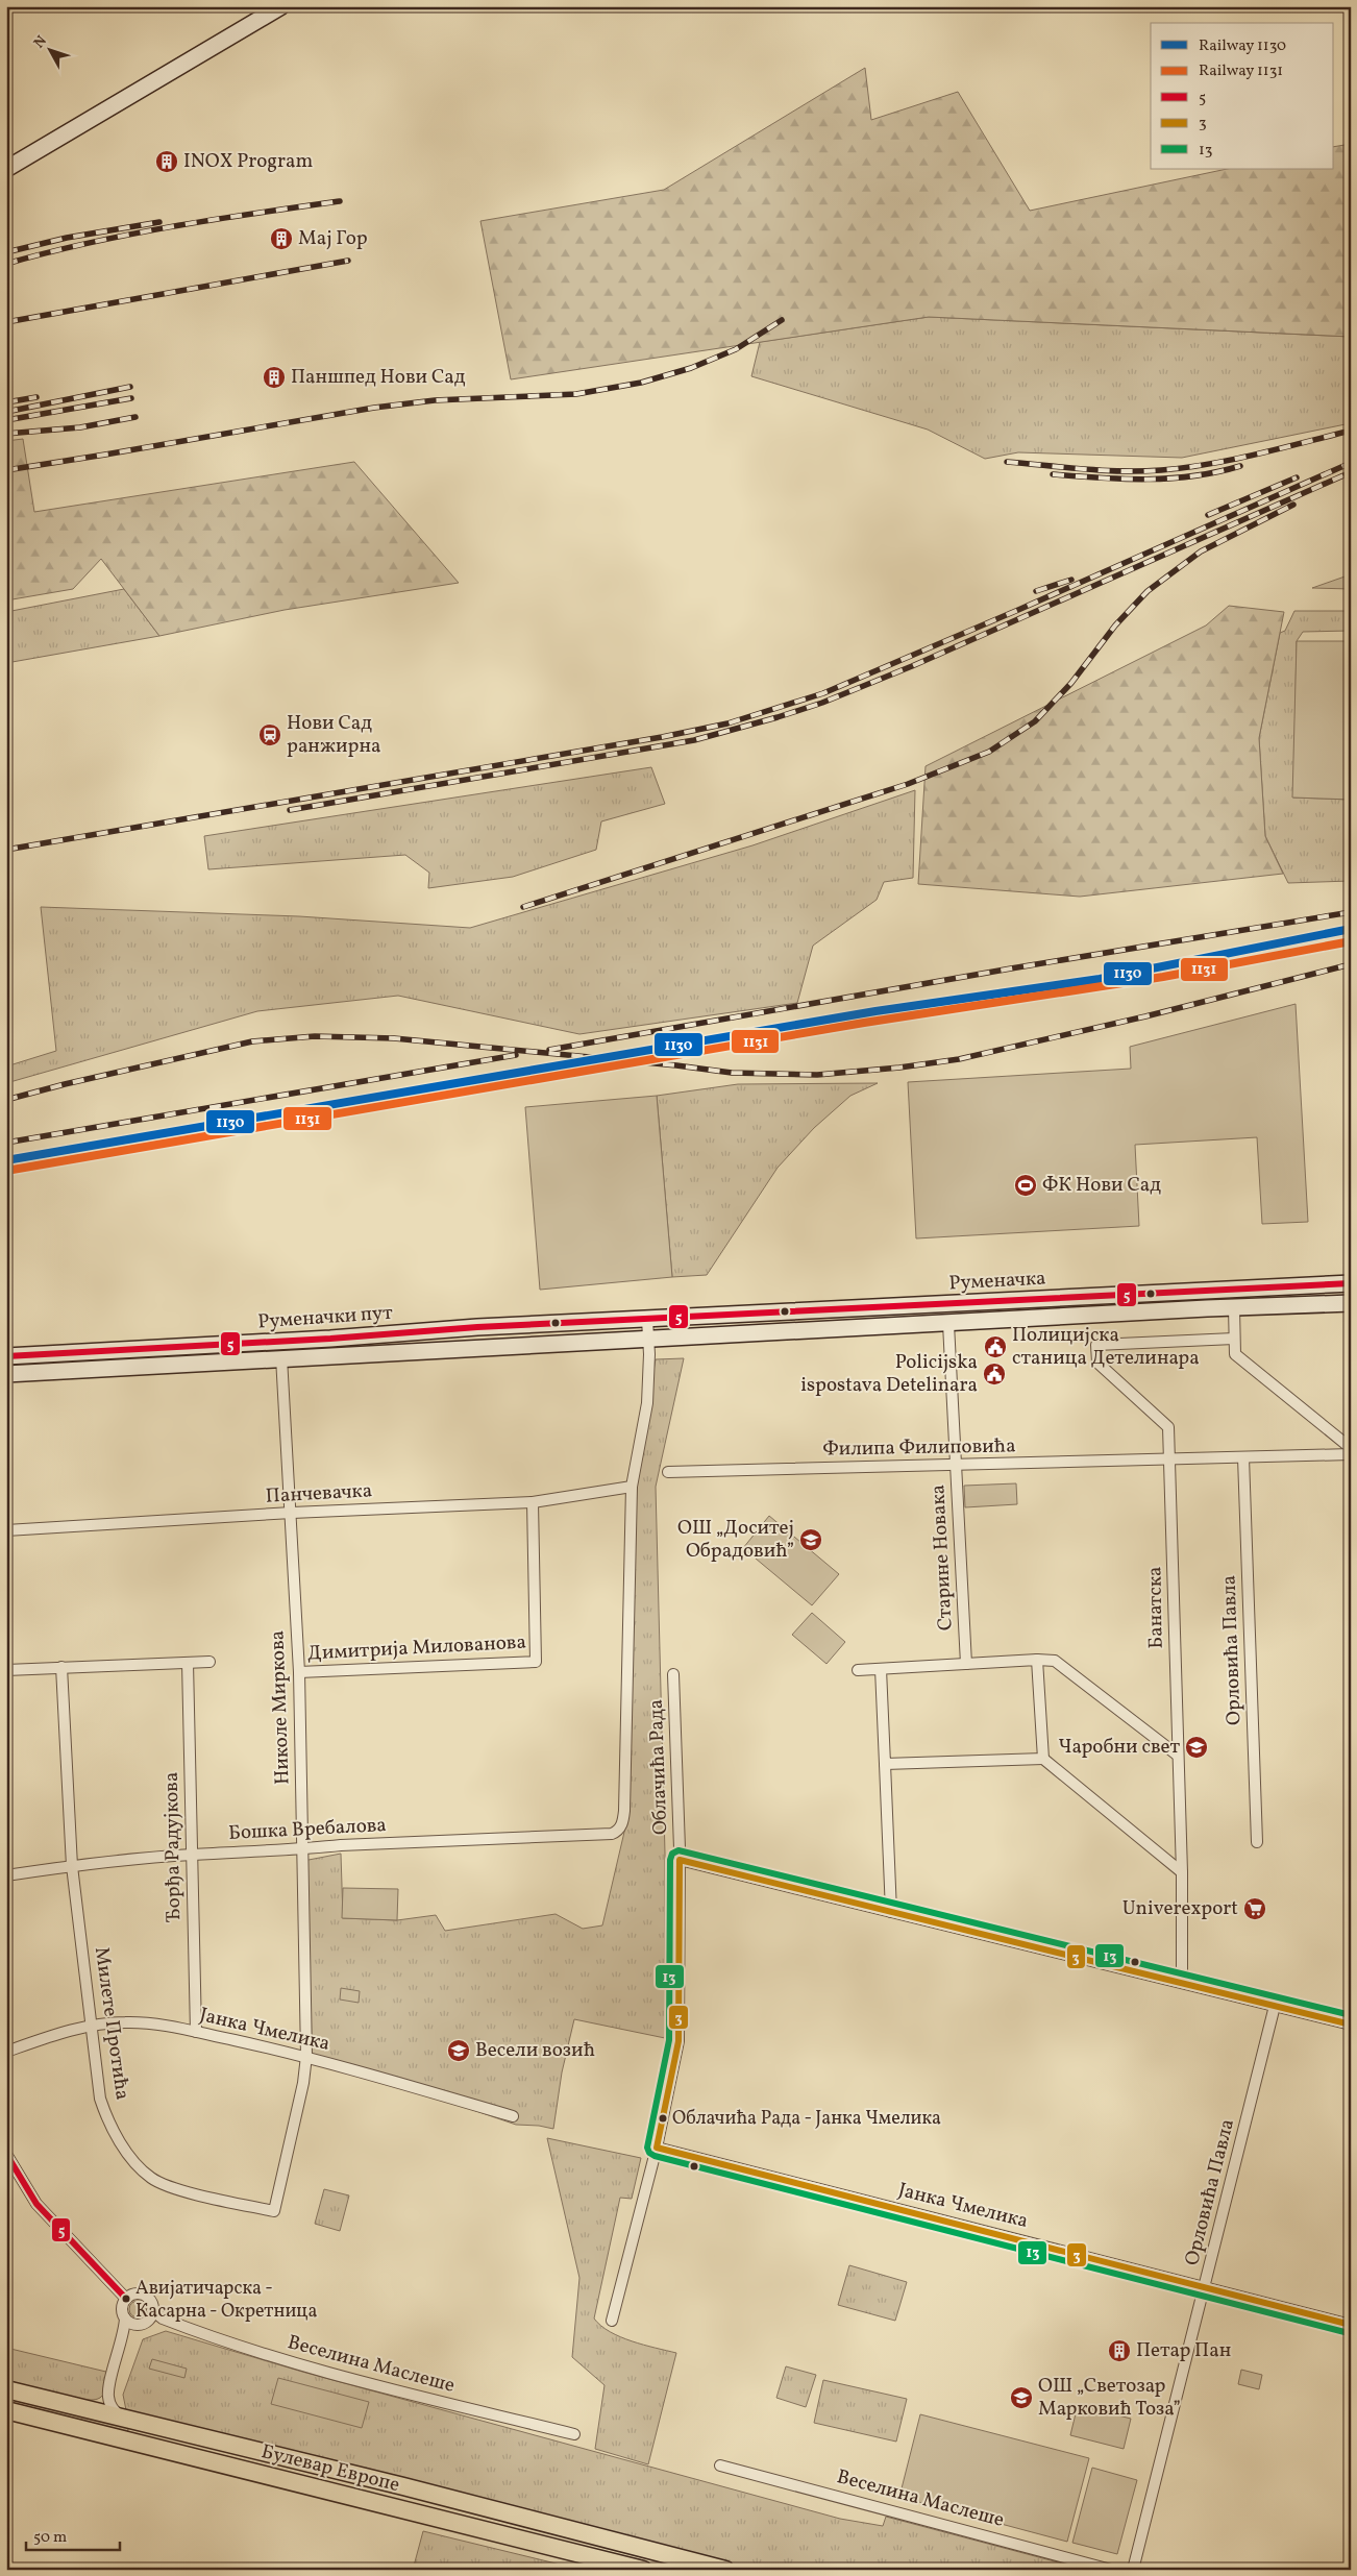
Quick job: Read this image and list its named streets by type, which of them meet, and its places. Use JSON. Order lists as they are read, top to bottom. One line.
{"streets":{"main road":["Руменачка","Руменачки пут","Булевар Европе"],"street":["Филипа Филиповића","Панчевачка","Старине Новака","Банатска","Димитрија Милованова","Орловића Павла","Николе Миркова","Облачића Рада","Бошка Вребалова","Ђорђа Радујкова","Милете Протића","Јанка Чмелика","Веселина Маслеше"]},"crossings":[["Руменачка","Руменачки пут"],["Руменачка","Старине Новака"],["Руменачка","Облачића Рада"],["Руменачки пут","Николе Миркова"],["Руменачки пут","Облачића Рада"],["Филипа Филиповића","Старине Новака"],["Филипа Филиповића","Банатска"],["Филипа Филиповића","Орловића Павла"],["Панчевачка","Димитрија Милованова"],["Панчевачка","Николе Миркова"],["Панчевачка","Облачића Рада"],["Димитрија Милованова","Николе Миркова"],["Орловића Павла","Јанка Чмелика"],["Николе Миркова","Бошка Вребалова"],["Николе Миркова","Милете Протића"],["Николе Миркова","Јанка Чмелика"],["Облачића Рада","Бошка Вребалова"],["Облачића Рада","Јанка Чмелика"],["Бошка Вребалова","Ђорђа Радујкова"],["Бошка Вребалова","Милете Протића"],["Ђорђа Радујкова","Јанка Чмелика"],["Милете Протића","Јанка Чмелика"]],"places":{"building":["INOX Program","Мај Гор","Паншпед Нови Сад","Петар Пан"],"station":["Нови Сад ранжирна"],"sports":["ФК Нови Сад"],"public building":["Полицијска станица Детелинара","Policijska ispostava Detelinara"],"school or university":["ОШ „Доситеј Обрадовић”","Чаробни свет","Весели возић","ОШ „Светозар Марковић Тоза”"],"supermarket":["Univerexport"],"other":["Облачића Рада - Јанка Чмелика","Авијатичарска - Касарна - Окретница"]},"lines":["rail line 1130","rail line 1131","transit line 5","transit line 13","transit line 3"],"legend":["Railway 1130","Railway 1131","5","3","13"],"scale_bar":"50 m","north":"top left"}
